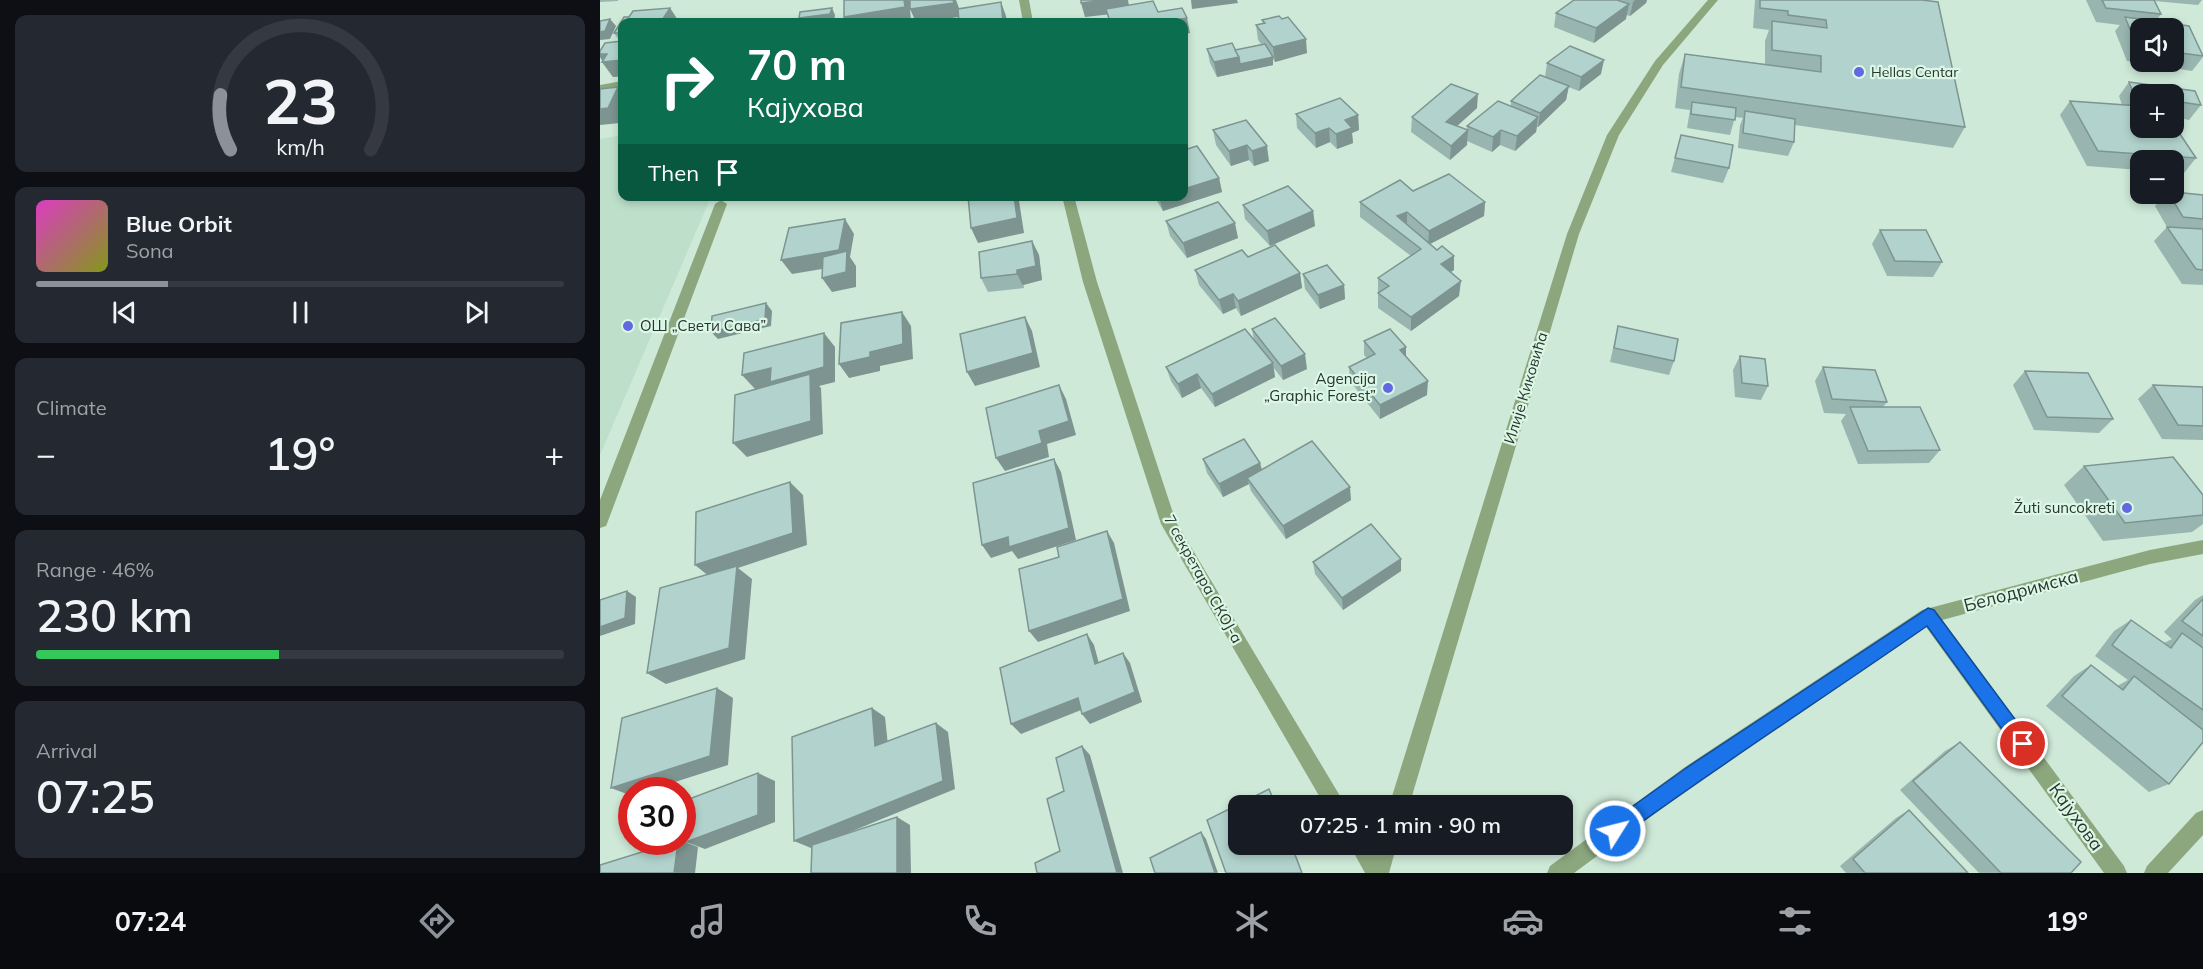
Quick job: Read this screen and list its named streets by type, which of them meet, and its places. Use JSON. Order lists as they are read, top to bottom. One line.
{"streets":{"street":["Илије Киковића","7 секретара СКОЈ-а","Белодримска","Кајухова"]},"crossings":[["Белодримска","Кајухова"]],"places":["Hellas Centar","ОШ „Свети Сава”","Agencija „Graphic Forest”","Žuti suncokreti"],"page":{"map_buttons":["+","−"],"turn":["70 m","Кајухова"],"then":"Then","song":["Blue Orbit","Sona"],"tile":["Climate",["Range · 46%","230 km"],["Arrival","07:25"]],"heat":["−","19°","+"],"limit":"30","trip":"07:25 · 1 min · 90 m","tabs":["07:24","19°"],"gauge":["23","km/h"]}}
